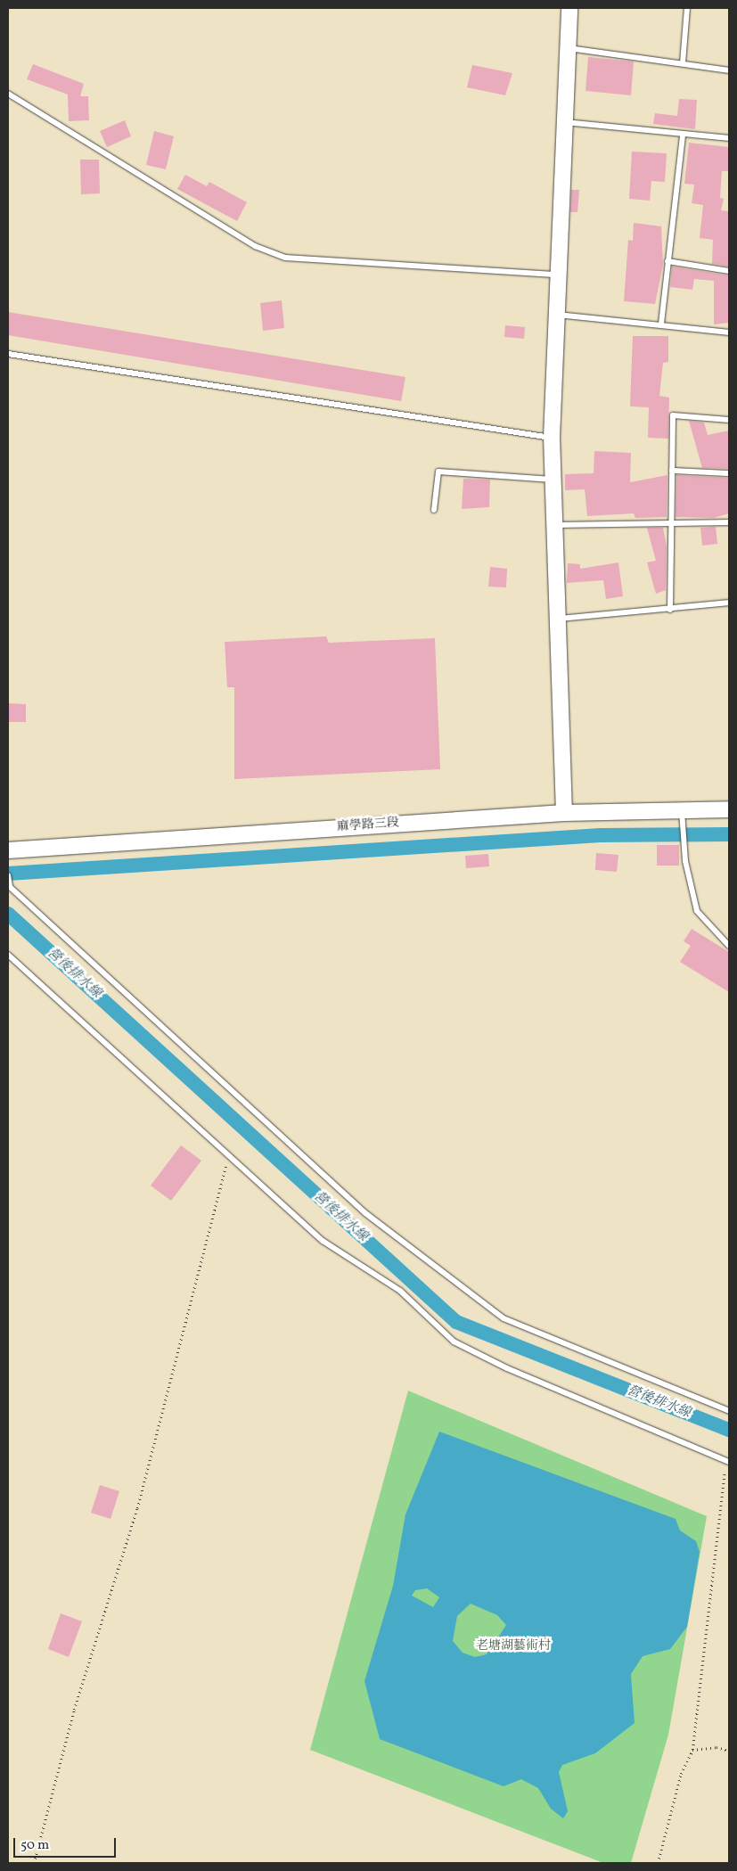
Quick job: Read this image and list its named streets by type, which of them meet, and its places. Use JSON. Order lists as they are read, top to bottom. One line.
{"streets":{"street":["麻學路三段"]},"water":["營後排水線"],"parks":["老塘湖藝術村"],"scale_bar":"50 m"}
